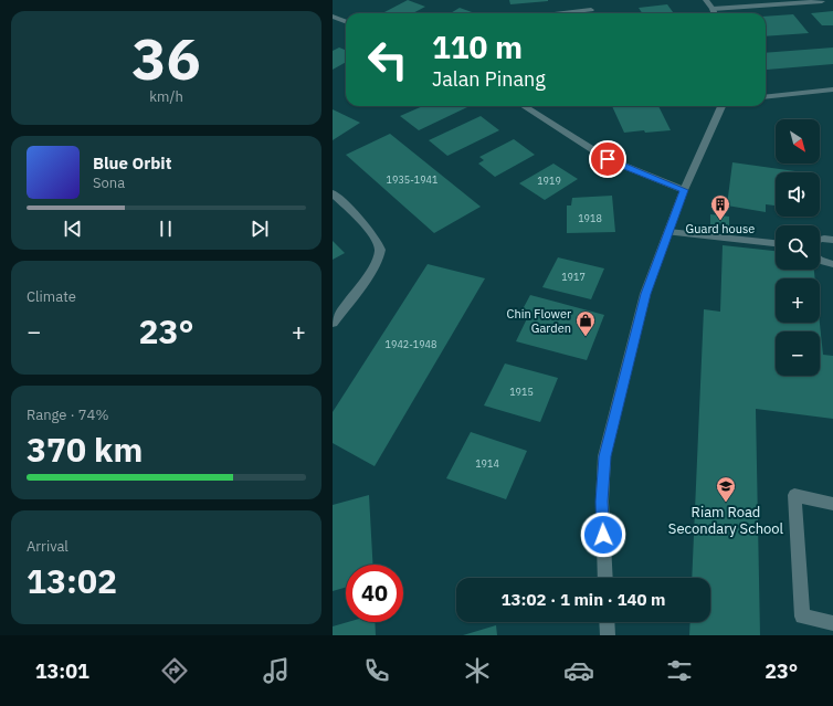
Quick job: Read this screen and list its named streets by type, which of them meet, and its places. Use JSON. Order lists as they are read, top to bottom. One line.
{"places":{"building":["Guard house"],"shop":["Chin Flower Garden"],"school or university":["Riam Road Secondary School"]},"house_numbers":["1935-1941","1919","1918","1917","1942-1948","1915","1914"],"north":"bottom right","page":{"tile":[["36","km/h"],"Climate",["Range · 74%","370 km"],["Arrival","13:02"]],"turn":["110 m","Jalan Pinang"],"map_buttons":["+","−"],"song":["Blue Orbit","Sona"],"heat":["−","23°","+"],"limit":"40","trip":"13:02 · 1 min · 140 m","tabs":["13:01","23°"]}}
